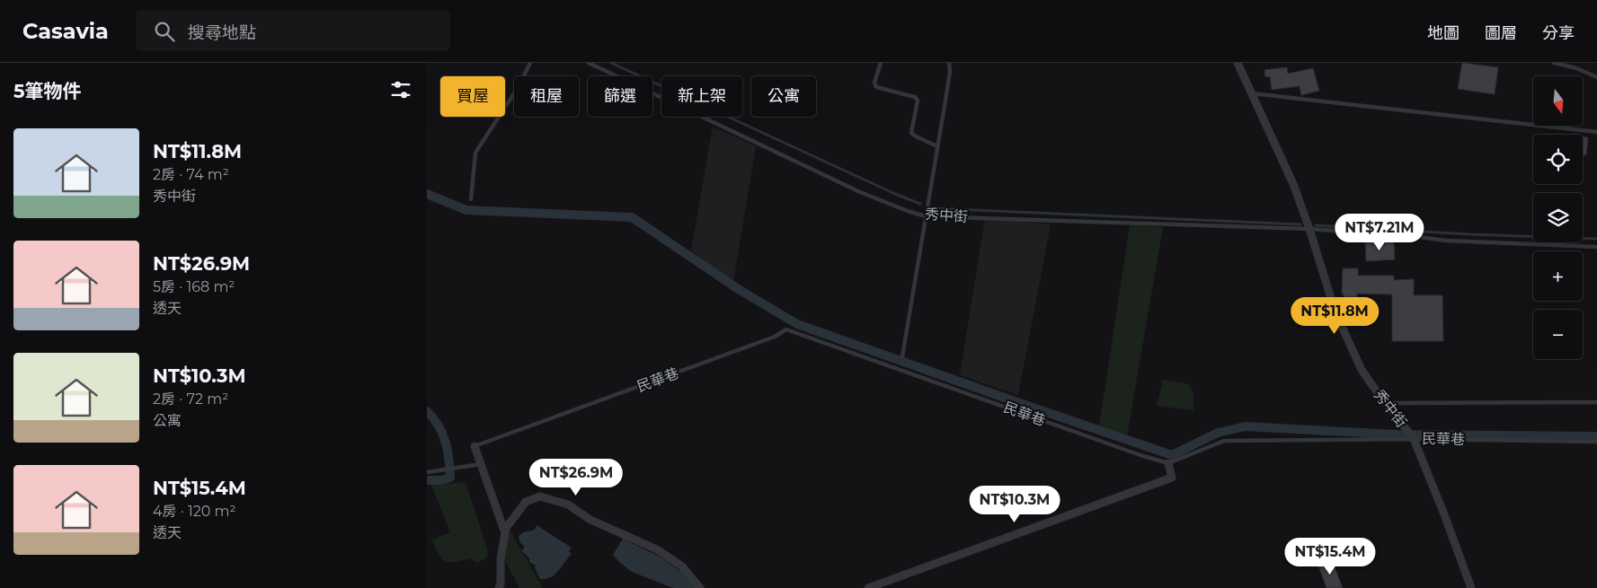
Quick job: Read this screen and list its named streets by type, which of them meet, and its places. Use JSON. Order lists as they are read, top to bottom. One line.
{"streets":{"street":["秀中街"],"lane":["民華巷"]},"crossings":[["秀中街","民華巷"]],"north":"bottom","page":{"header":"Casavia","search":"搜尋地點","nav":["地圖","圖層","分享"],"heading":"5筆物件","map_buttons":["+","−"],"chip":["買屋","租屋","篩選","新上架","公寓"],"list":[{"name":"NT$11.8M","note":"2房 · 74 m² · 秀中街"},{"name":"NT$26.9M","note":"5房 · 168 m² · 透天"},{"name":"NT$10.3M","note":"2房 · 72 m² · 公寓"},{"name":"NT$15.4M","note":"4房 · 120 m² · 透天"}],"price":["NT$7.21M","NT$11.8M","NT$26.9M","NT$10.3M","NT$15.4M"]}}
